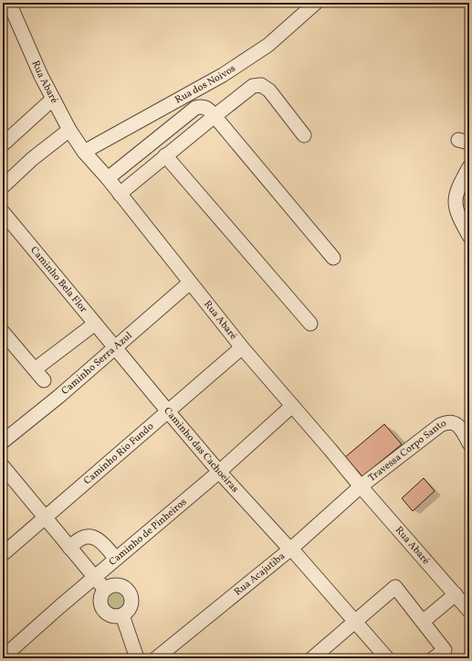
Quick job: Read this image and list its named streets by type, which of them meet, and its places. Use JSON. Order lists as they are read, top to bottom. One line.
{"streets":{"street":["Rua Abaré","Rua dos Noivos","Caminho Bela Flor","Caminho Serra Azul","Caminho das Cachoeiras","Travessa Corpo Santo","Caminho Rio Fundo","Caminho de Pinheiros","Rua Acajutiba"]},"crossings":[["Rua Abaré","Rua dos Noivos"],["Rua Abaré","Caminho Serra Azul"],["Rua Abaré","Travessa Corpo Santo"],["Rua Abaré","Caminho Rio Fundo"],["Rua Abaré","Caminho de Pinheiros"],["Rua Abaré","Rua Acajutiba"],["Caminho Bela Flor","Caminho Serra Azul"],["Caminho Bela Flor","Caminho das Cachoeiras"],["Caminho Serra Azul","Caminho das Cachoeiras"],["Caminho das Cachoeiras","Caminho Rio Fundo"],["Caminho das Cachoeiras","Caminho de Pinheiros"],["Caminho das Cachoeiras","Rua Acajutiba"],["Travessa Corpo Santo","Rua Acajutiba"]]}
